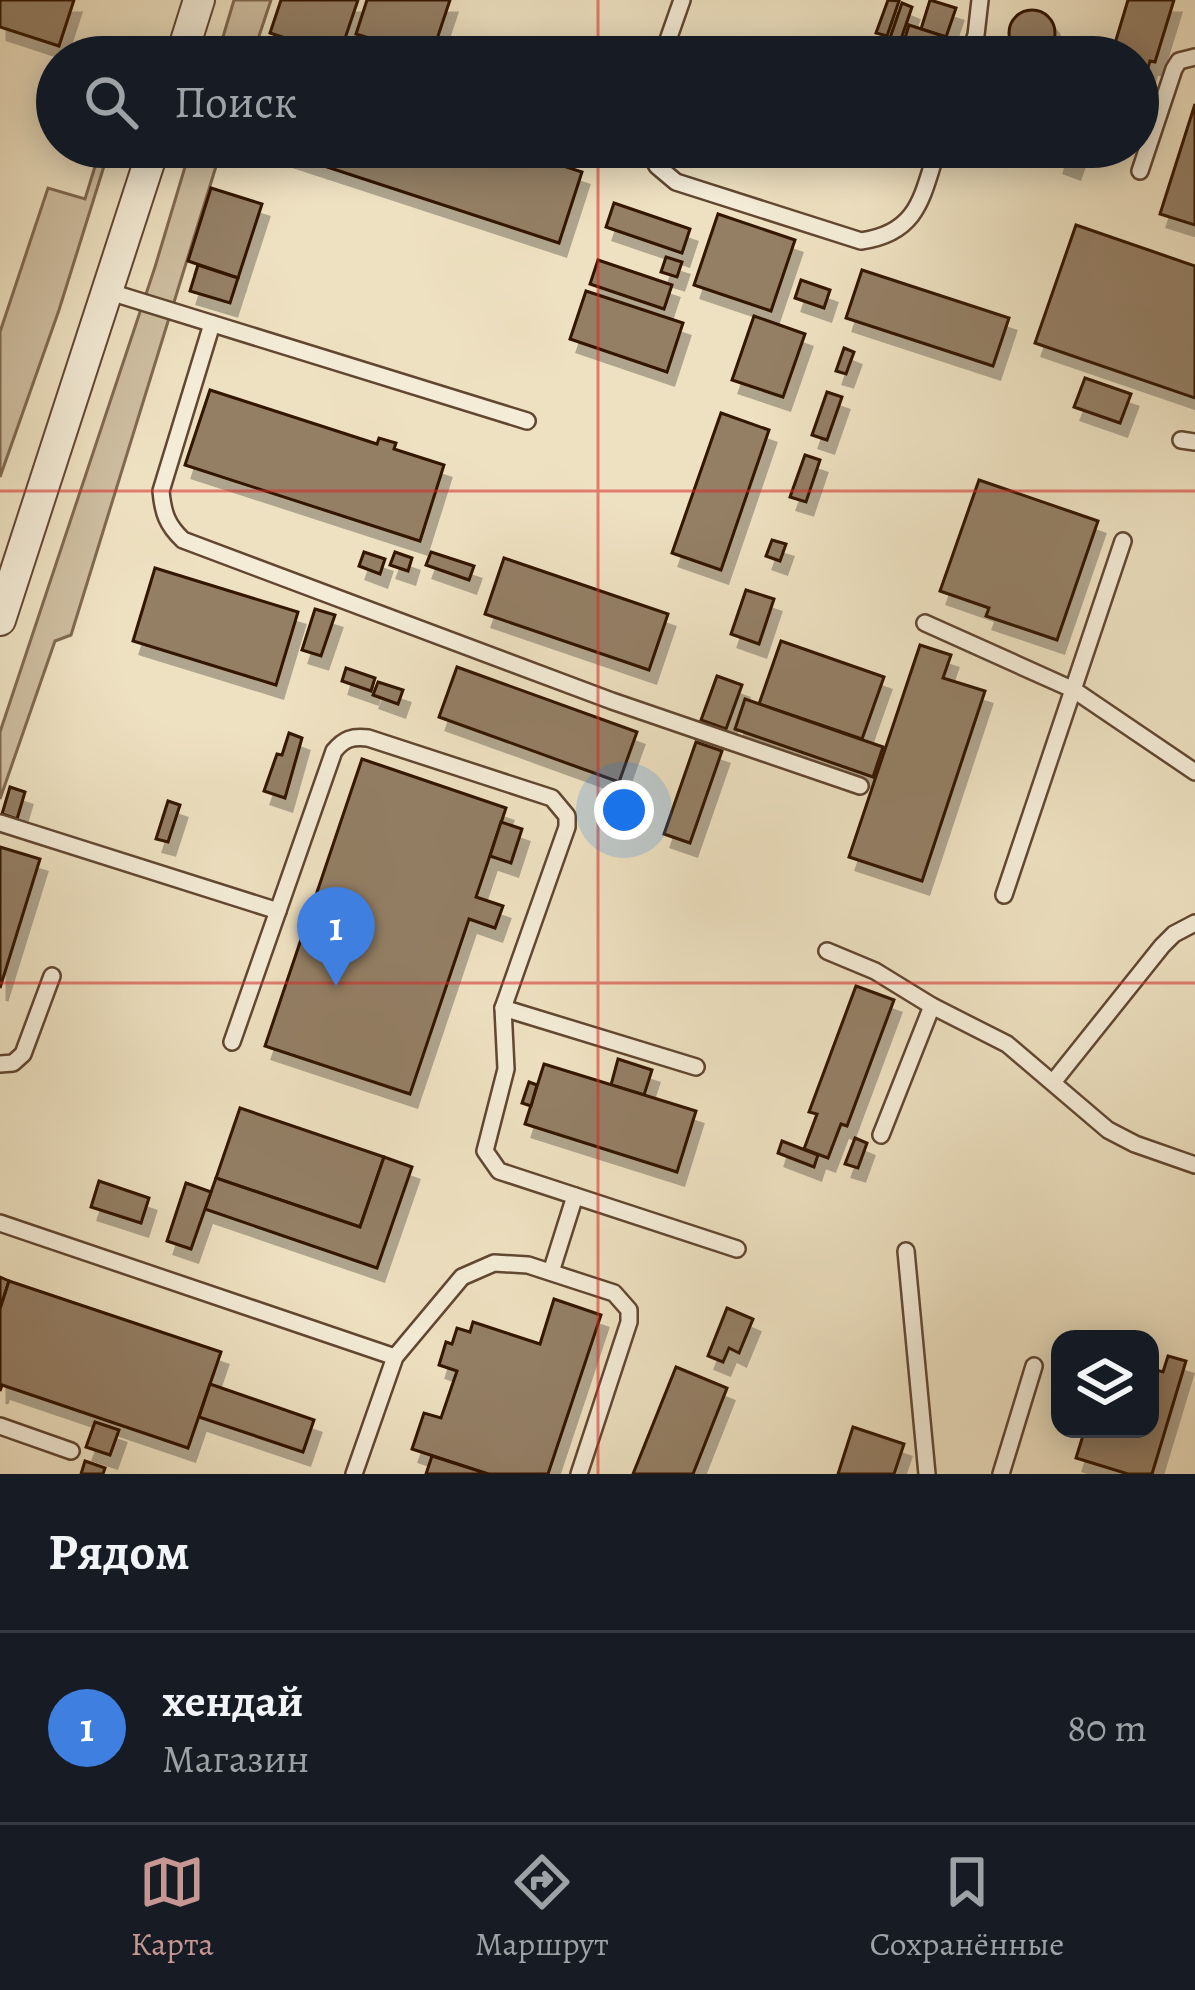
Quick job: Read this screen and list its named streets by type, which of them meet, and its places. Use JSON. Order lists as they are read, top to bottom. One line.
{"page":{"search":"Поиск","pins":"1","heading":"Рядом","list":[{"mark":"1","name":"хендай","note":"Магазин","value":"80 m"}],"nav":["Карта","Маршрут","Сохранённые"]}}
